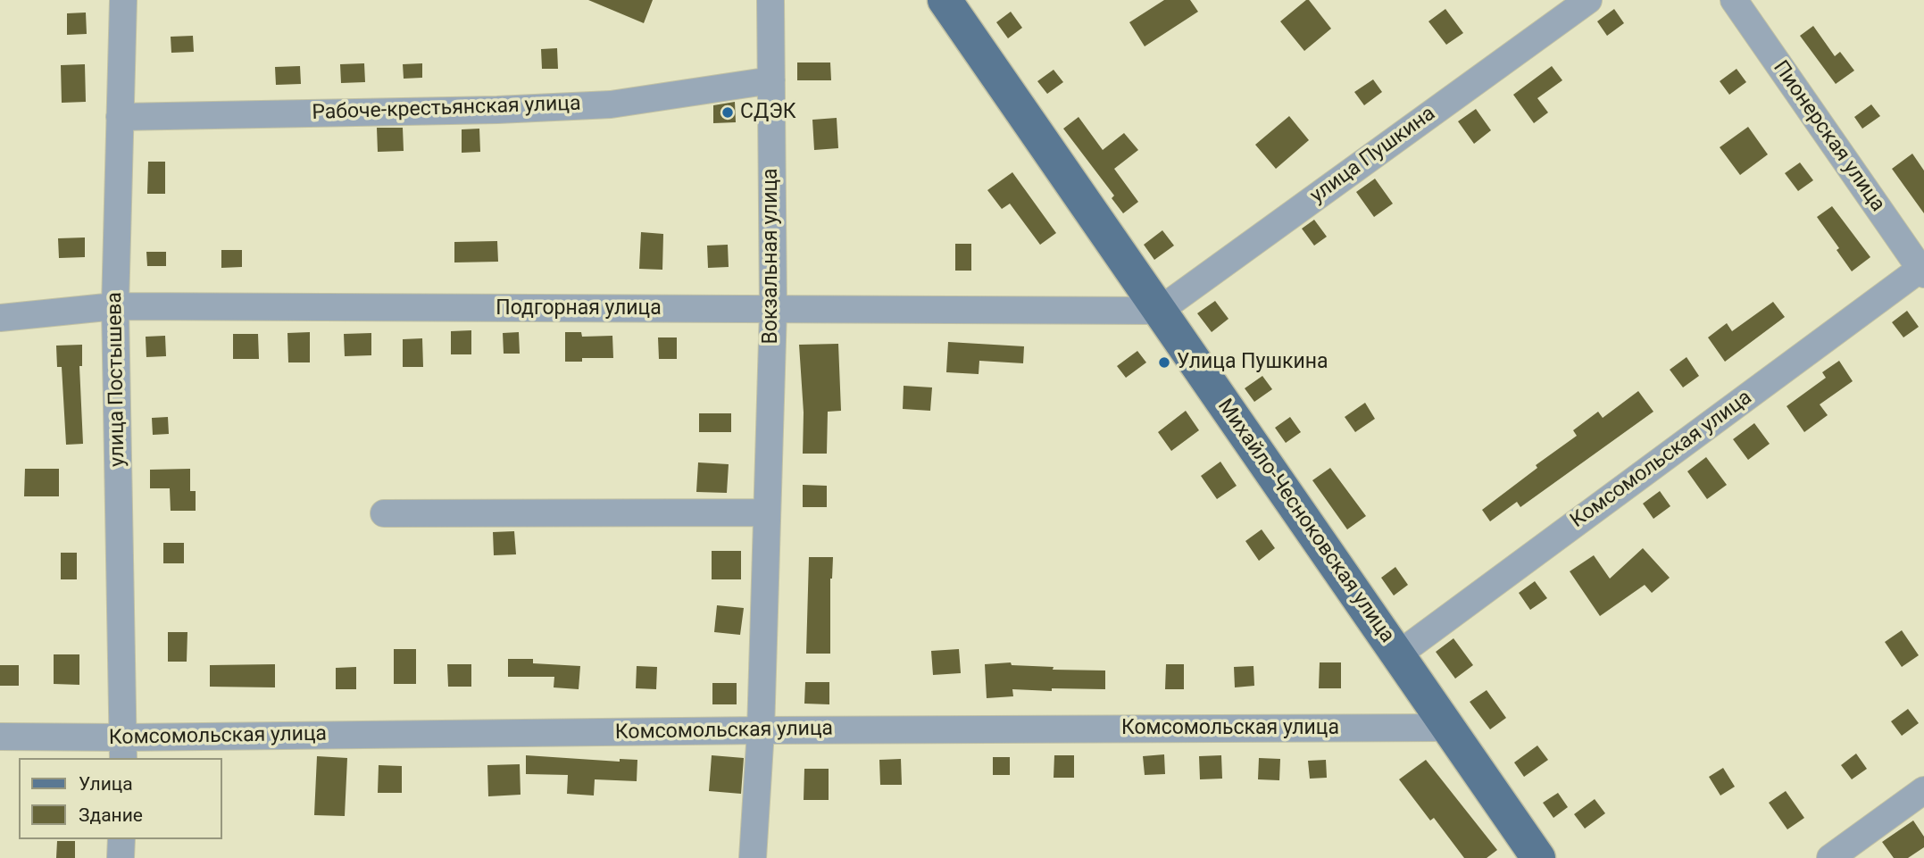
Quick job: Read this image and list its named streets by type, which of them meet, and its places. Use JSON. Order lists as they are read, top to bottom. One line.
{"streets":{"main road":["Михайло-Чесноковская улица"],"street":["Рабоче-крестьянская улица","Пионерская улица","улица Пушкина","Вокзальная улица","Подгорная улица","улица Постышева","Комсомольская улица"]},"crossings":[["Рабоче-крестьянская улица","Вокзальная улица"],["Рабоче-крестьянская улица","улица Постышева"],["Пионерская улица","Комсомольская улица"],["улица Пушкина","Подгорная улица"],["улица Пушкина","Михайло-Чесноковская улица"],["Вокзальная улица","Подгорная улица"],["Вокзальная улица","Комсомольская улица"],["Подгорная улица","улица Постышева"],["Подгорная улица","Михайло-Чесноковская улица"],["улица Постышева","Комсомольская улица"],["Комсомольская улица","Михайло-Чесноковская улица"]],"places":["СДЭК","Улица Пушкина"],"legend":["Улица","Здание"]}
